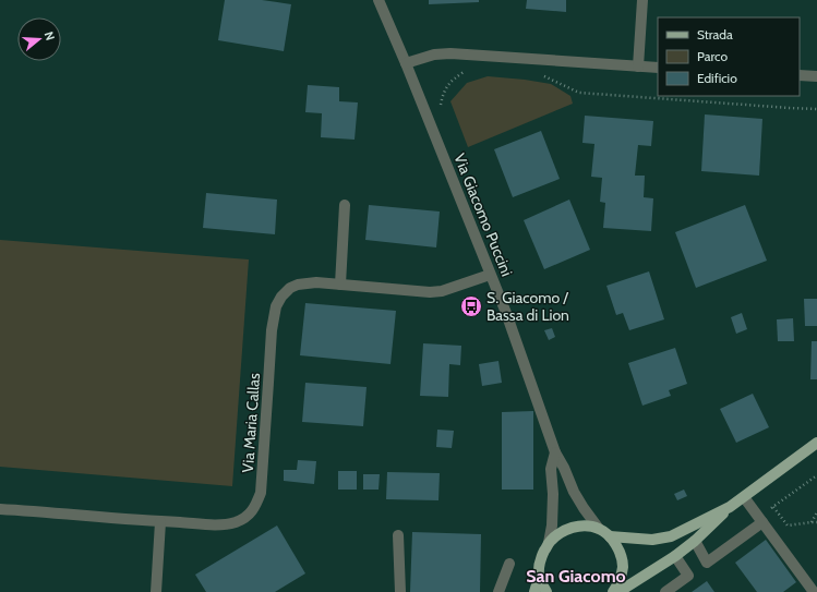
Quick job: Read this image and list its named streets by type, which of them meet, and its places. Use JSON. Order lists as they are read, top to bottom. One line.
{"streets":{"street":["Via Giacomo Puccini","Via Maria Callas"]},"crossings":[["Via Giacomo Puccini","Via Maria Callas"]],"districts":["San Giacomo"],"places":{"bus stop":["S. Giacomo / Bassa di Lion"]},"legend":["Strada","Parco","Edificio"],"north":"right"}
